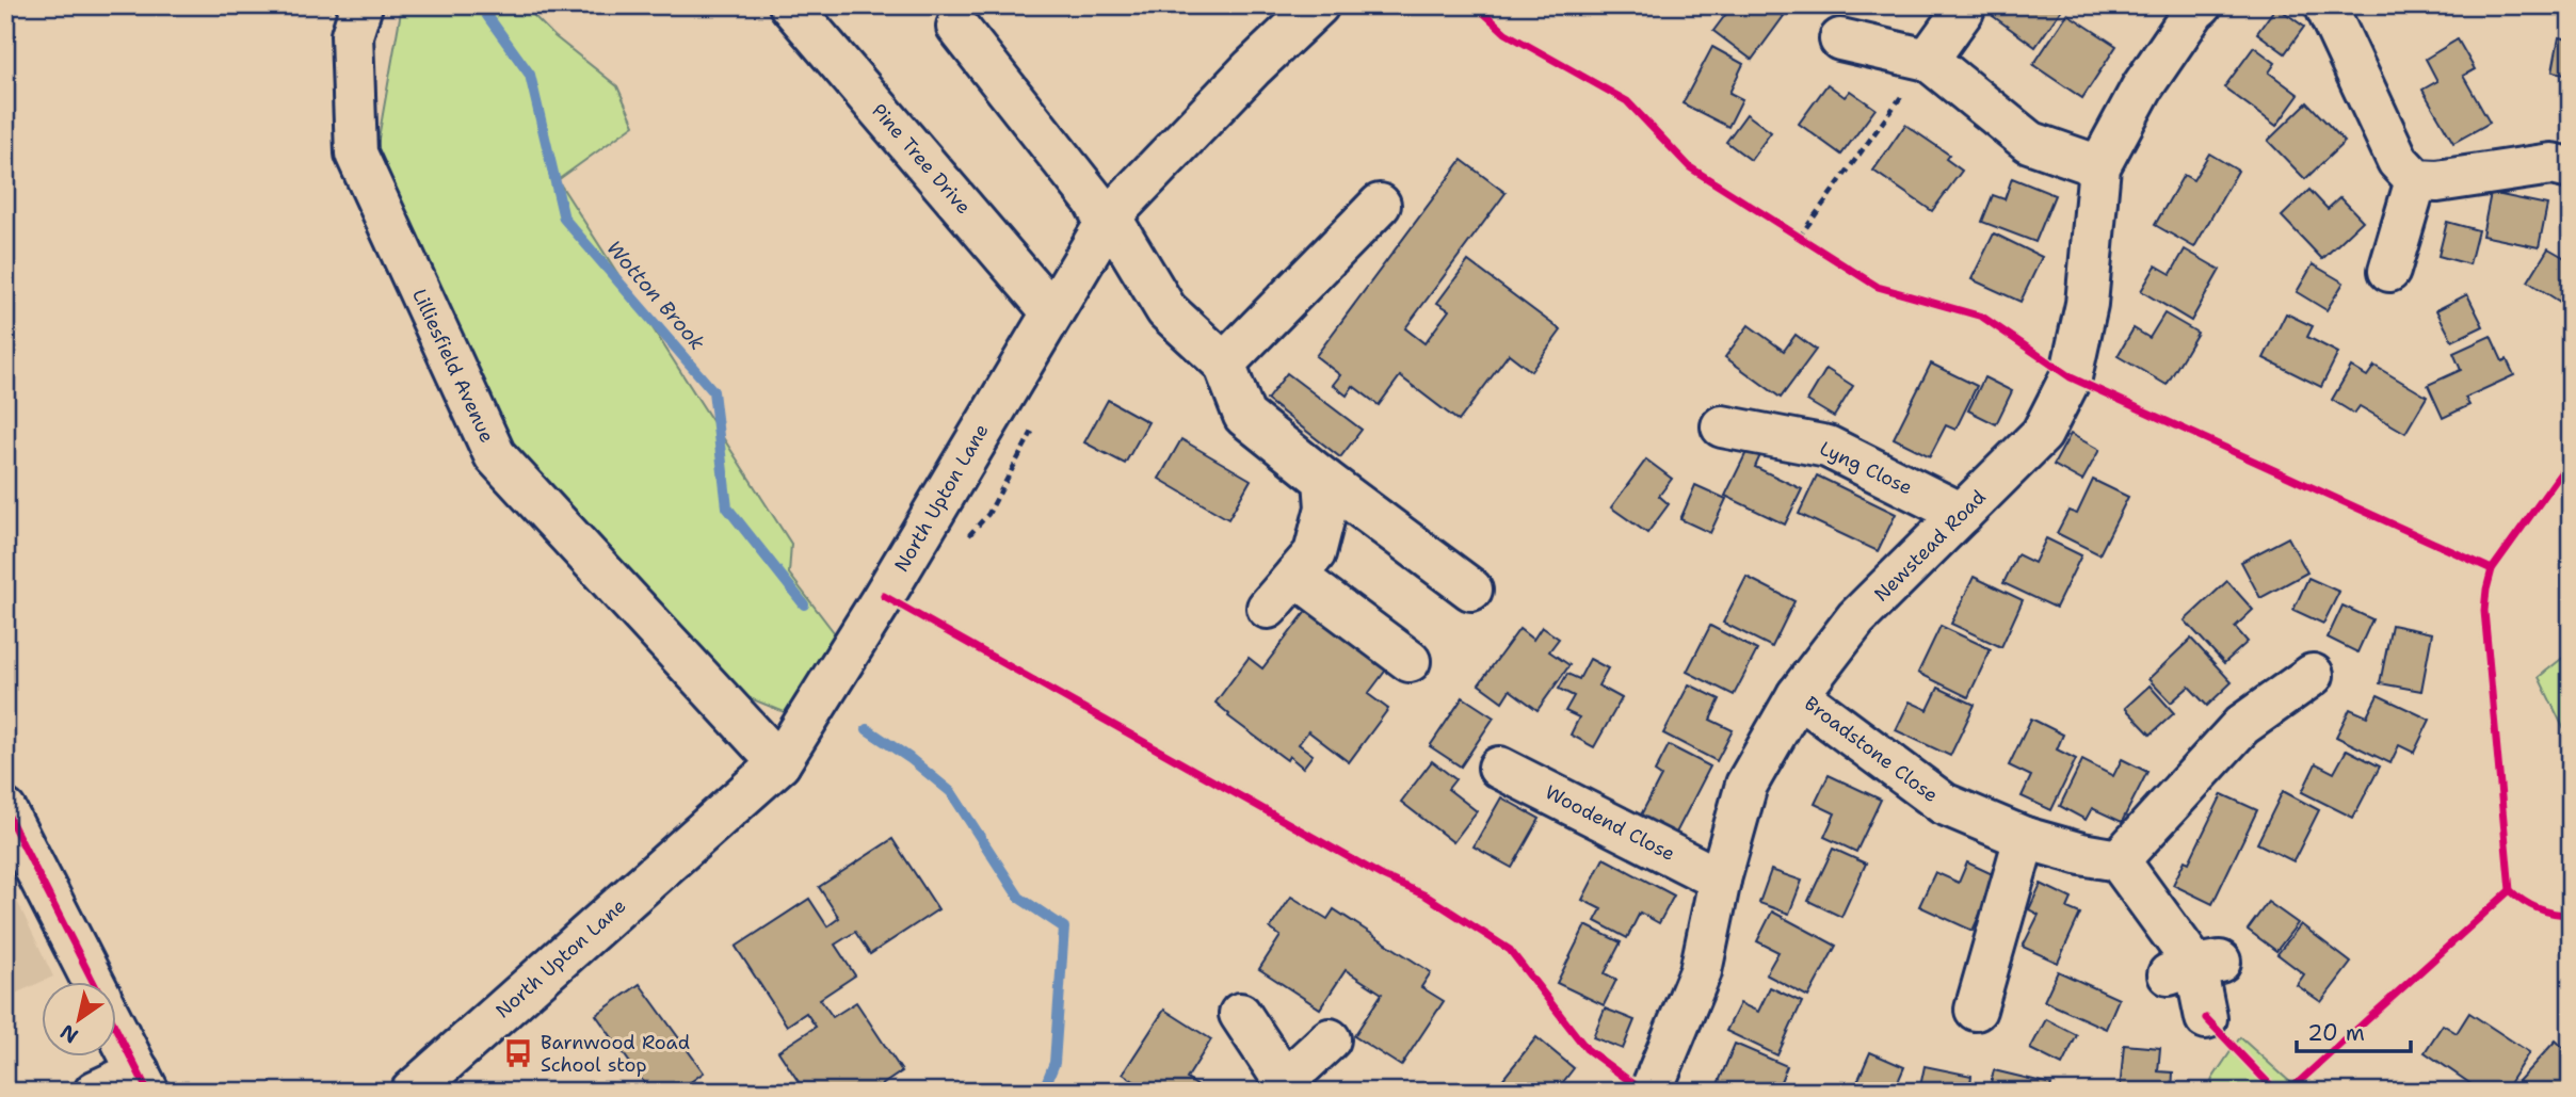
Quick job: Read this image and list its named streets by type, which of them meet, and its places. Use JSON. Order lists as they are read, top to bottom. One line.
{"streets":{"street":["Pine Tree Drive","Lilliesfield Avenue","Lyng Close","North Upton Lane","Newstead Road","Broadstone Close","Woodend Close"]},"crossings":[["Pine Tree Drive","North Upton Lane"],["Lilliesfield Avenue","North Upton Lane"],["Lyng Close","Newstead Road"],["Newstead Road","Broadstone Close"],["Newstead Road","Woodend Close"]],"water":["Wotton Brook"],"places":{"bus stop":["Barnwood Road School stop"]},"scale_bar":"20 m","north":"bottom left"}
